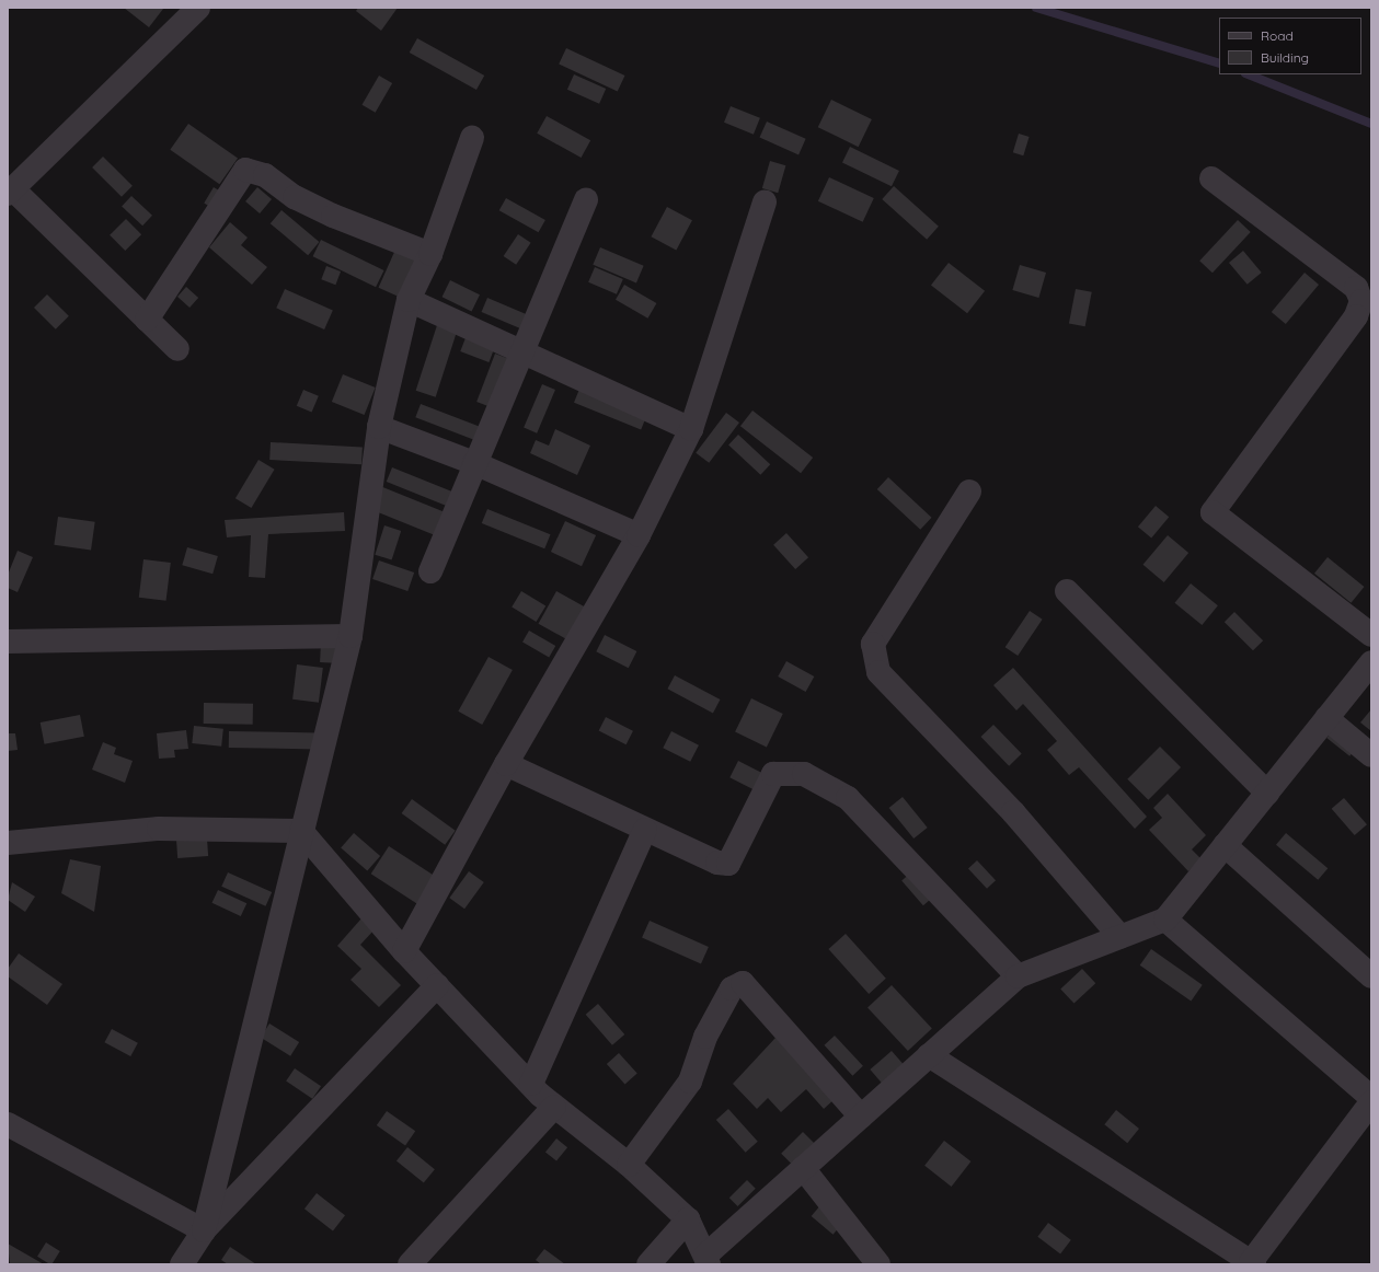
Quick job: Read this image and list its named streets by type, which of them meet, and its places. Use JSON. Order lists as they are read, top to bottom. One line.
{"legend":["Road","Building"]}
